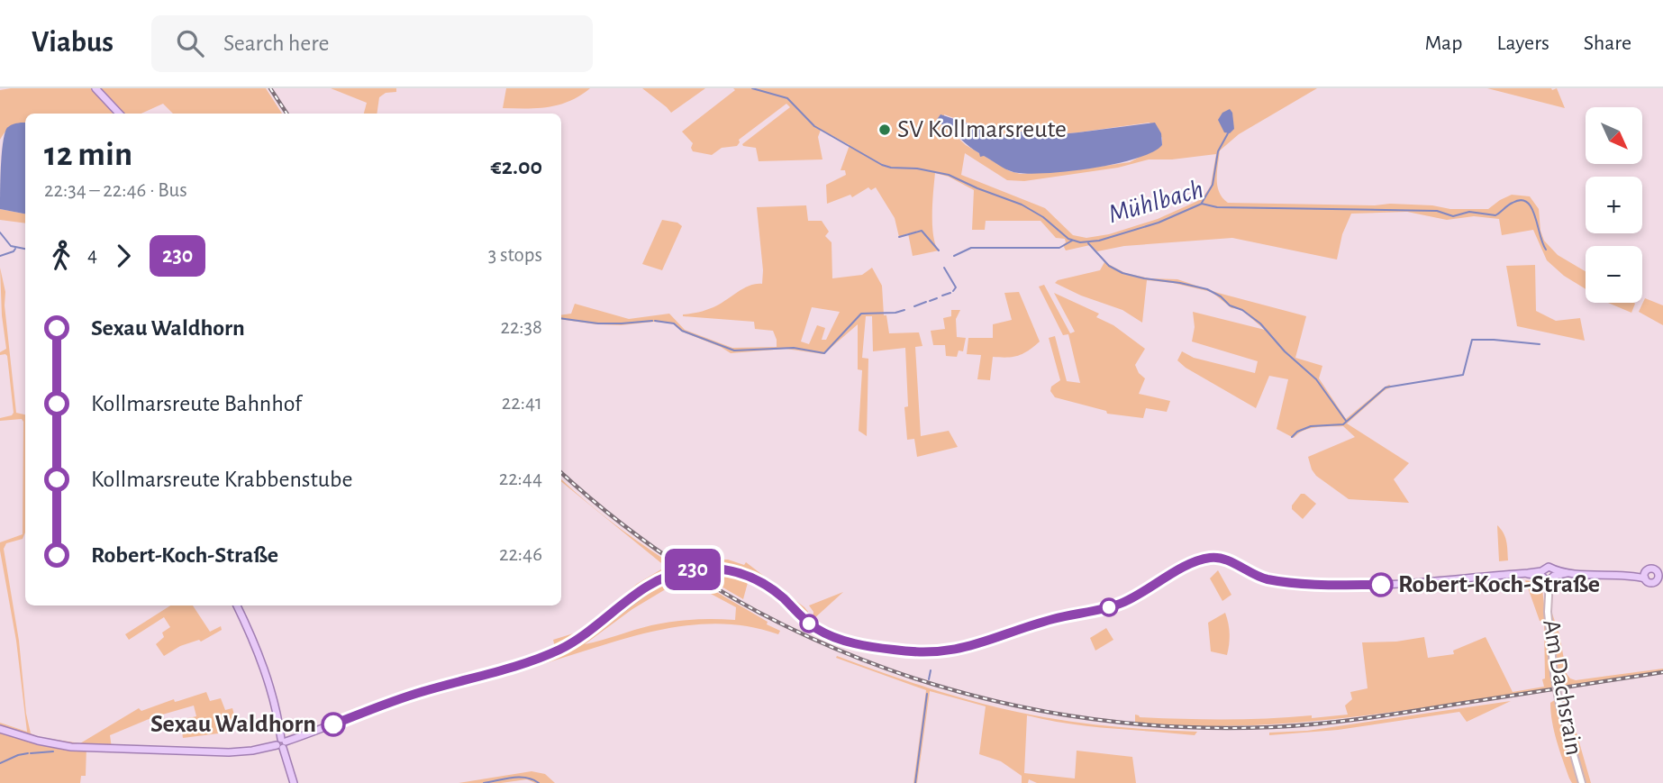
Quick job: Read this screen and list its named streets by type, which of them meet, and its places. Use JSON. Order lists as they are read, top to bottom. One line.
{"streets":{"street":["Am Dachsrain"]},"water":["Mühlbach"],"places":["SV Kollmarsreute","Robert-Koch-Straße","Sexau Waldhorn"],"lines":["bus line 230"],"north":"bottom right","page":{"header":"Viabus","search":"Search here","nav":["Map","Layers","Share"],"on_map":"230","map_buttons":["+","−"],"heading":["12 min","22:34 – 22:46 · Bus","€2.00"],"legs":["4","230","3 stops"],"list":[{"name":"Sexau Waldhorn","value":"22:38"},{"name":"Kollmarsreute Bahnhof","value":"22:41"},{"name":"Kollmarsreute Krabbenstube","value":"22:44"},{"name":"Robert-Koch-Straße","value":"22:46"}]}}
